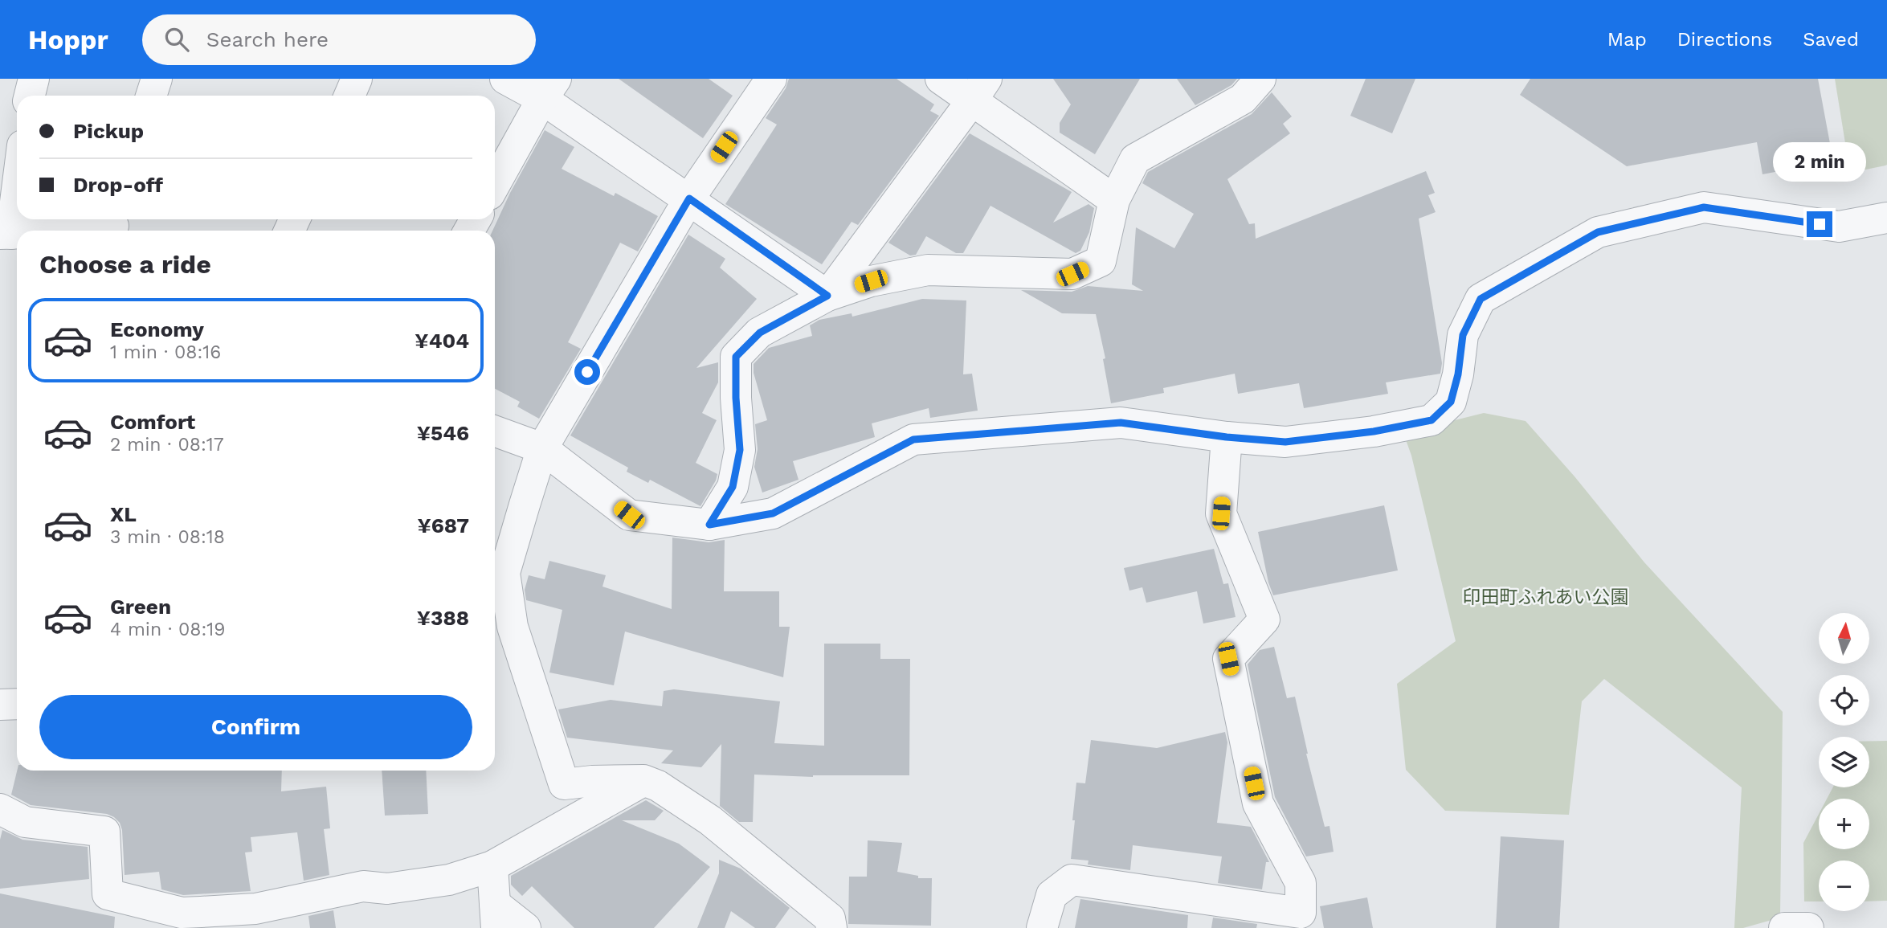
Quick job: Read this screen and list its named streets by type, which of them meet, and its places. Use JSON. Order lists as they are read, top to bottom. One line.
{"parks":["印田町ふれあい公園"],"north":"top","page":{"header":"Hoppr","search":"Search here","nav":["Map","Directions","Saved"],"banner":["Pickup","Drop-off"],"bubble":"2 min","heading":"Choose a ride","list":[{"name":"Economy","note":"1 min · 08:16","value":"¥404"},{"name":"Comfort","note":"2 min · 08:17","value":"¥546"},{"name":"XL","note":"3 min · 08:18","value":"¥687"},{"name":"Green","note":"4 min · 08:19","value":"¥388"}],"map_buttons":["+","−"],"buttons":"Confirm"}}
